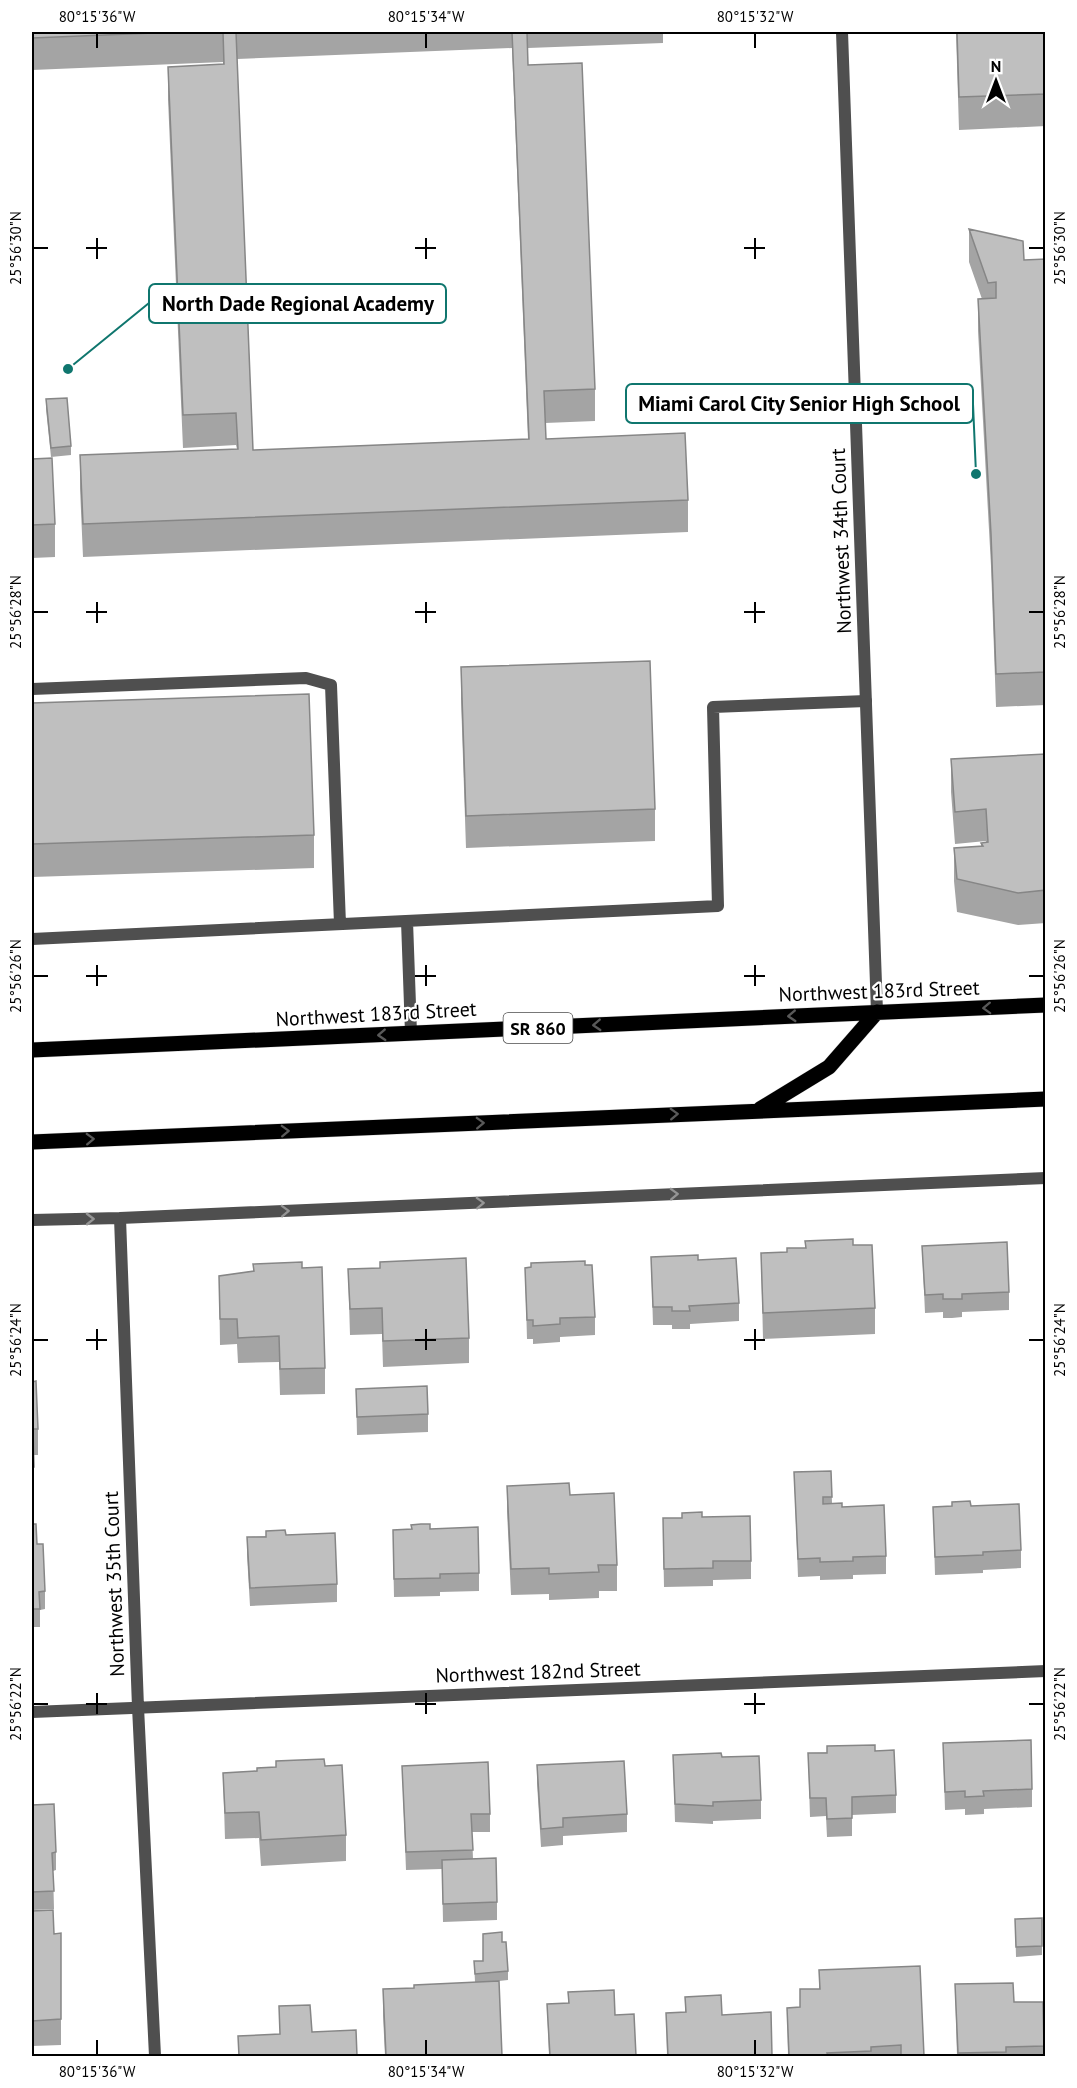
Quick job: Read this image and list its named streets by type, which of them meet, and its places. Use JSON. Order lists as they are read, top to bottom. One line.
{"streets":{"main road":["Northwest 183rd Street","SR 860"],"street":["Northwest 34th Court","Northwest 35th Court","Northwest 182nd Street"]},"crossings":[["Northwest 34th Court","Northwest 183rd Street"],["Northwest 35th Court","Northwest 182nd Street"]],"places":["North Dade Regional Academy","Miami Carol City Senior High School"],"north":"top","coordinates":["80°15'36\"W","80°15'34\"W","80°15'32\"W","25°56'30\"N","25°56'28\"N","25°56'26\"N","25°56'24\"N","25°56'22\"N"]}
